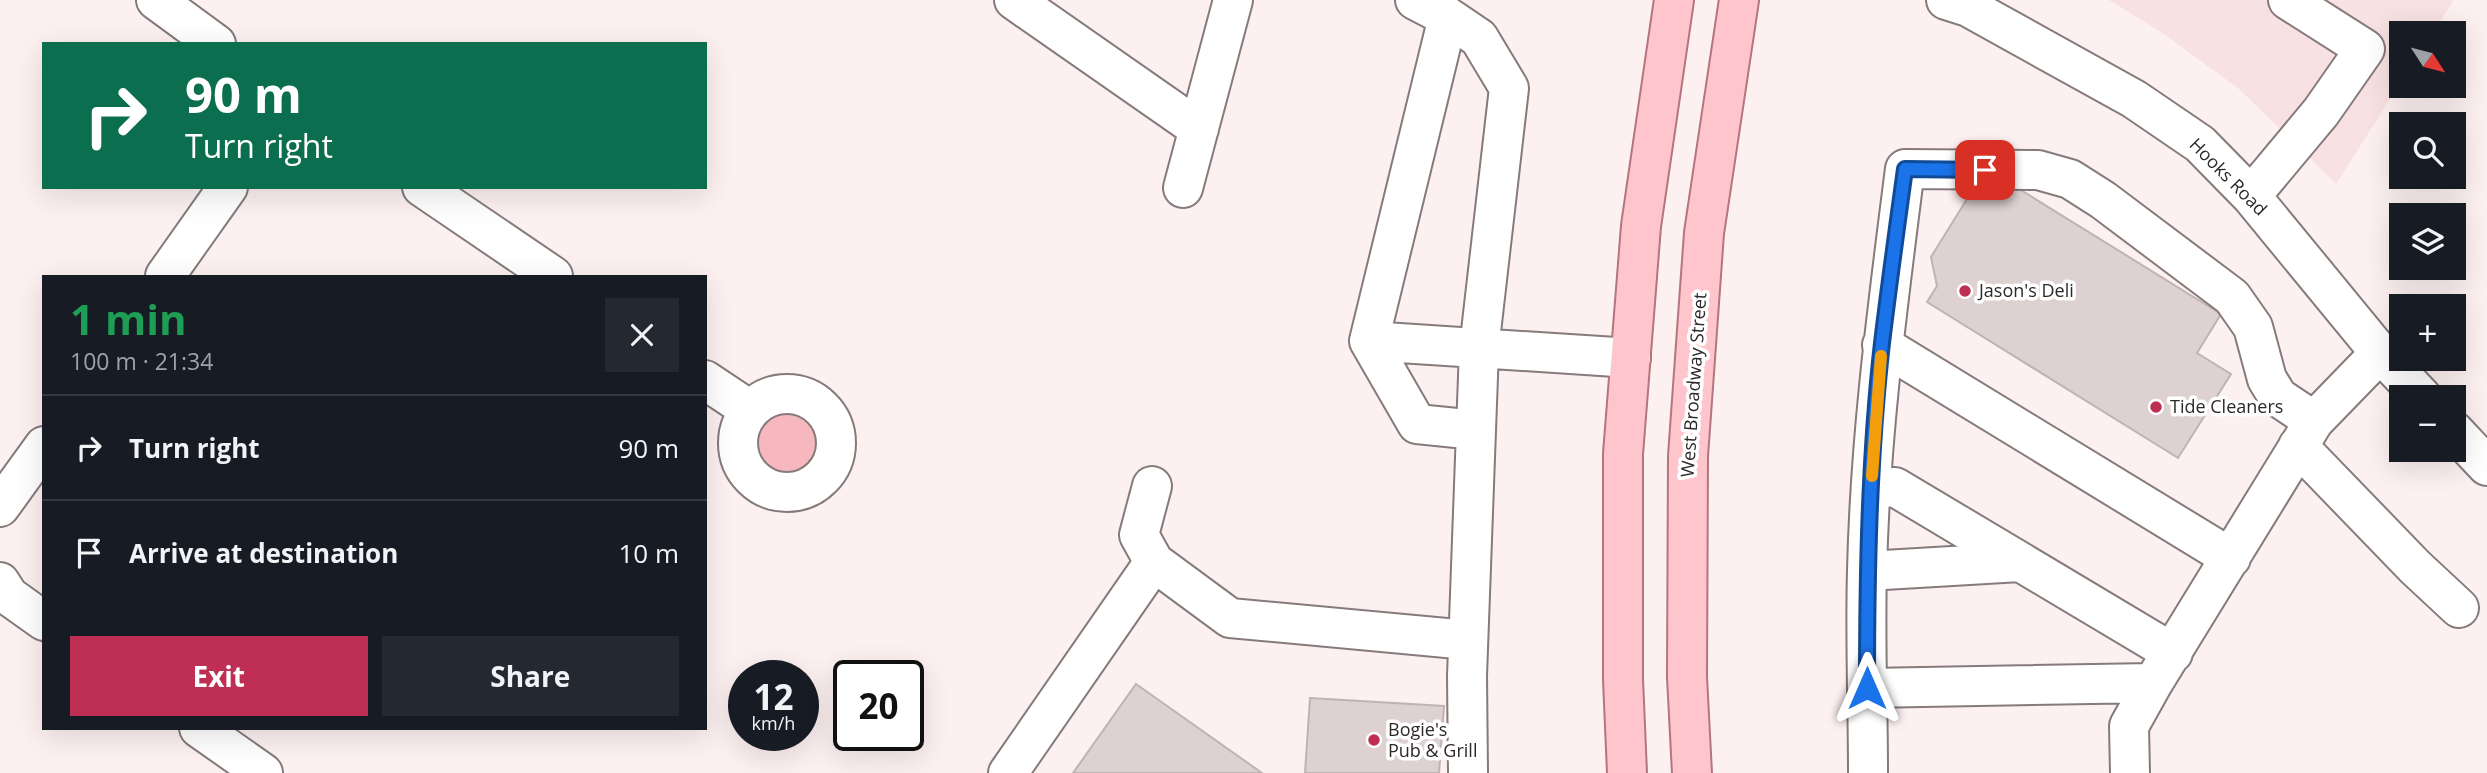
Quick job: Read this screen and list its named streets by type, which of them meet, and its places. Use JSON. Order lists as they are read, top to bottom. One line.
{"streets":{"main road":["West Broadway Street"],"street":["Hooks Road"]},"places":["Jason's Deli","Tide Cleaners","Bogie's Pub & Grill"],"north":"bottom right","page":{"map_buttons":["+","−"],"turn":["90 m","Turn right"],"heading":["1 min","100 m · 21:34"],"list":[{"name":"Turn right","value":"90 m"},{"name":"Arrive at destination","value":"10 m"}],"buttons":["Exit","Share"],"speed":"12 km/h","limit":"20"}}
